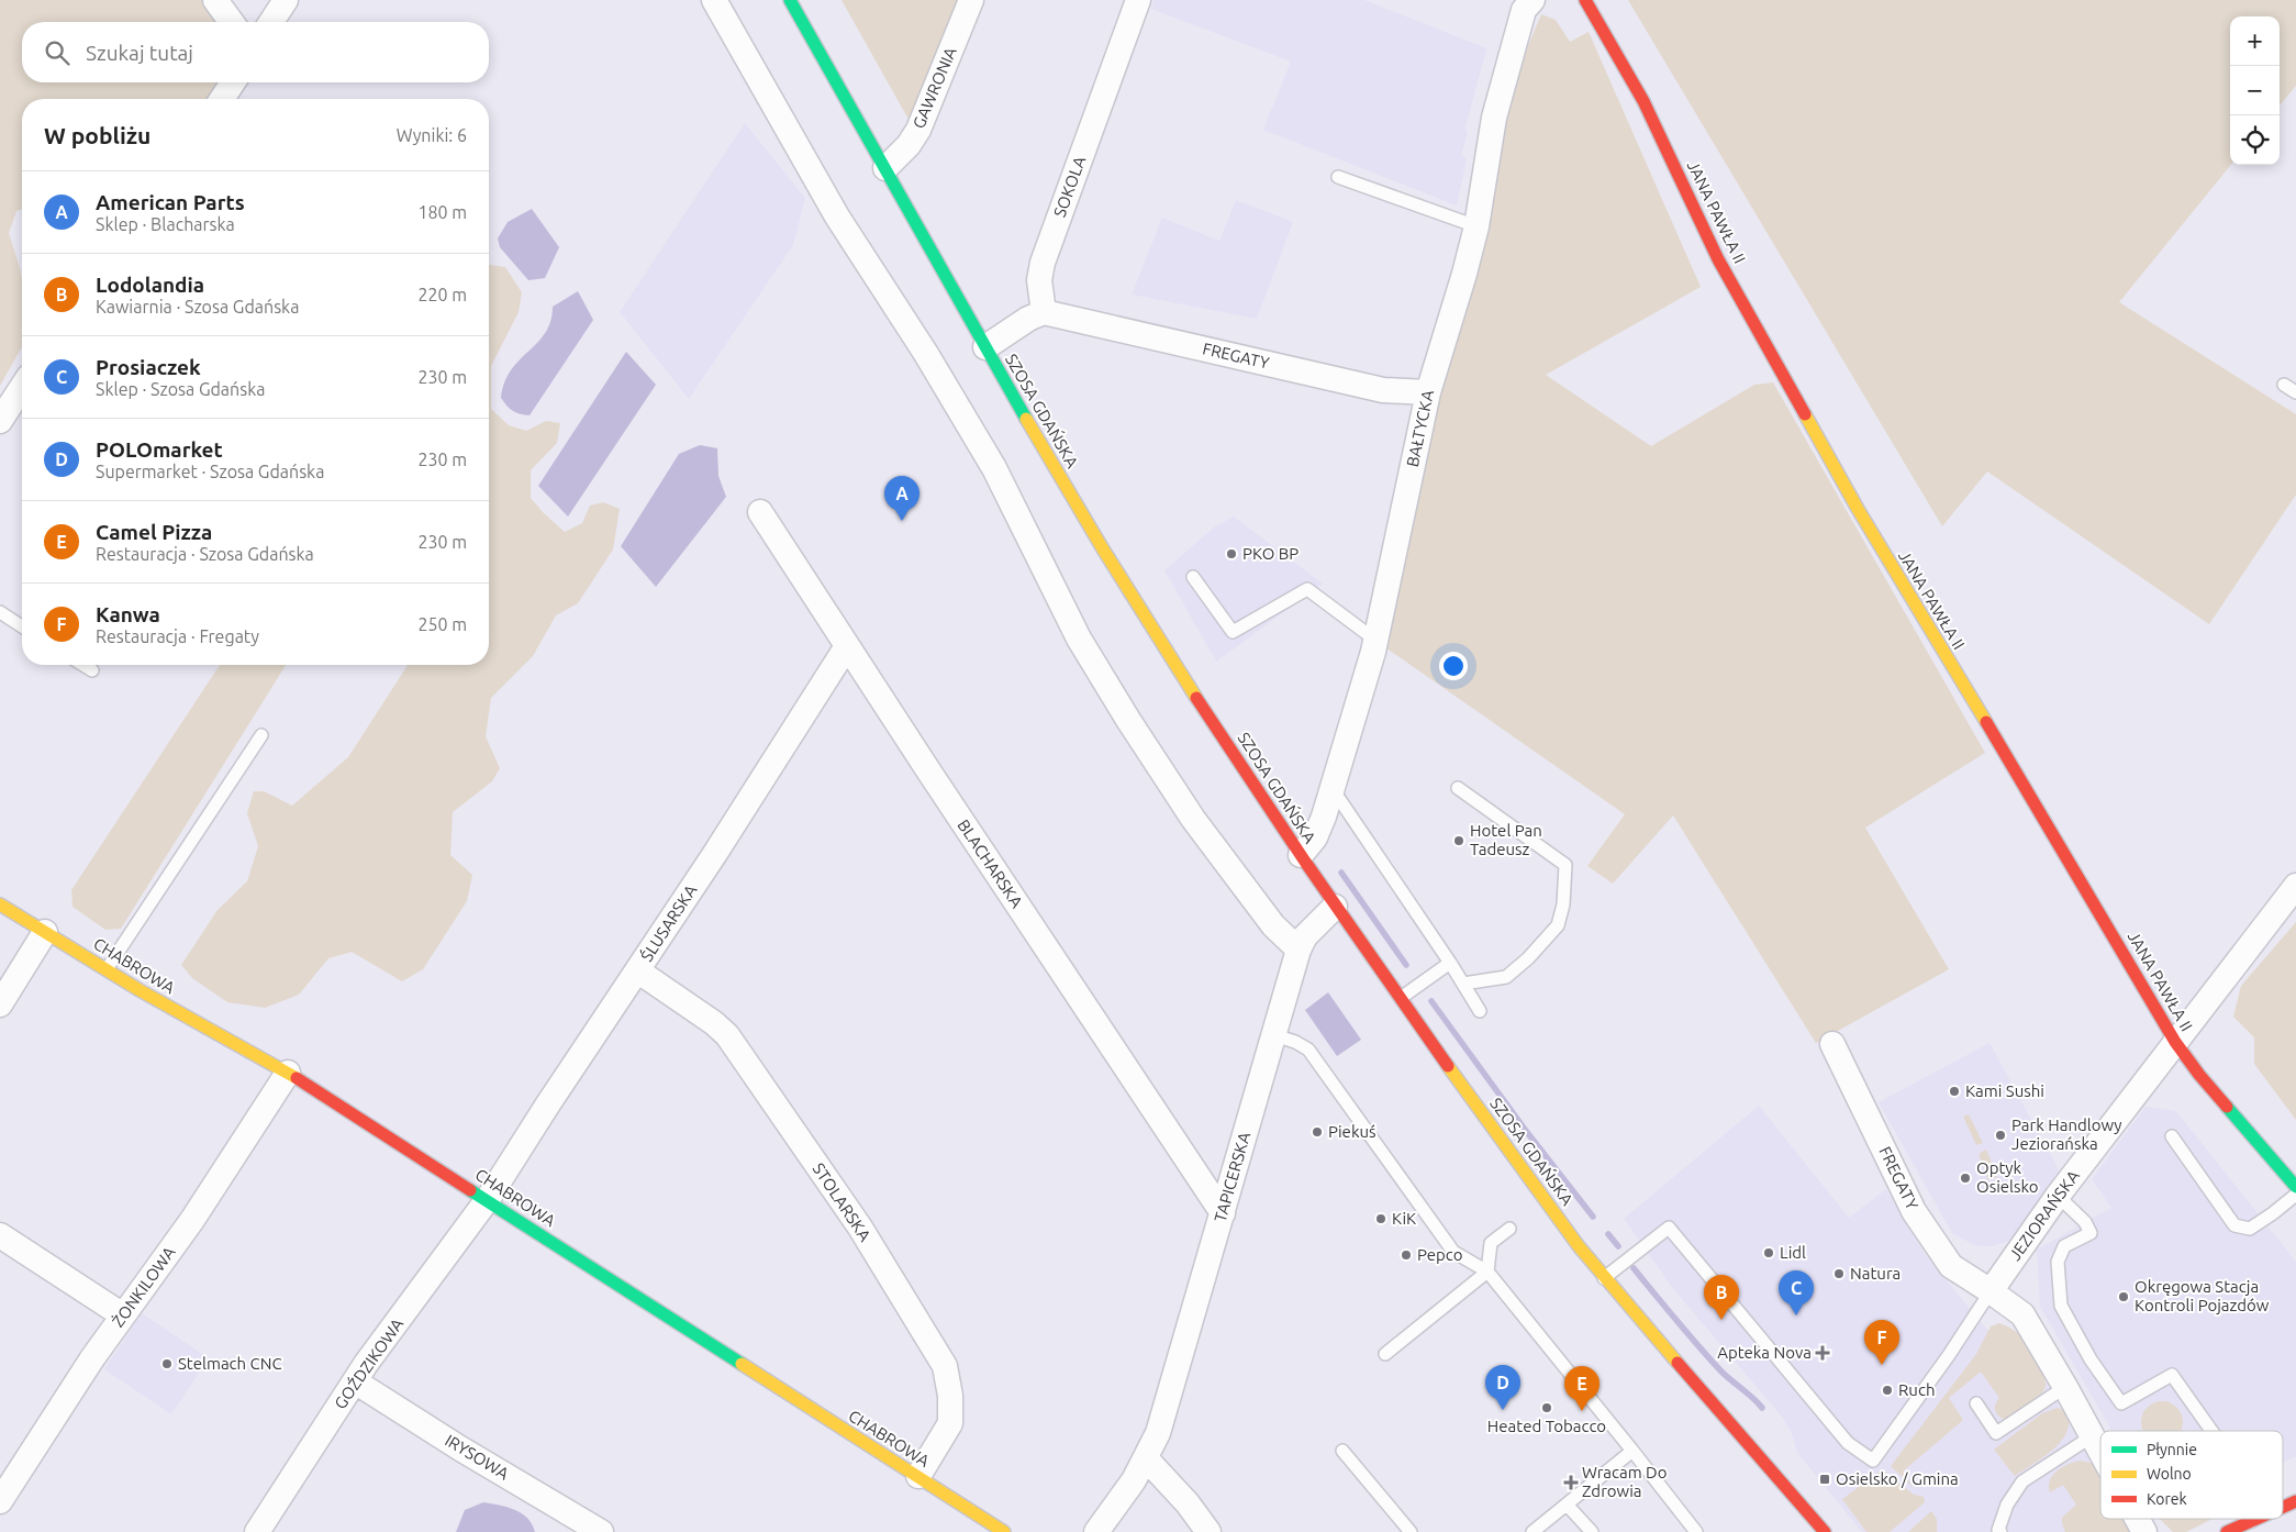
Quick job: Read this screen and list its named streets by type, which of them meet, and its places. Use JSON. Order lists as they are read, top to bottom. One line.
{"streets":{"street":["GAWRONIA","SOKOLA","JANA PAWŁA II","FREGATY","SZOSA GDAŃSKA","BAŁTYCKA","BLACHARSKA","ŚLUSARSKA","CHABROWA","TAPICERSKA","STOLARSKA","JEZIORAŃSKA","ŻONKILOWA","GOŹDZIKOWA","IRYSOWA"]},"crossings":[["GAWRONIA","SZOSA GDAŃSKA"],["SOKOLA","FREGATY"],["JANA PAWŁA II","JEZIORAŃSKA"],["FREGATY","BAŁTYCKA"],["FREGATY","JEZIORAŃSKA"],["SZOSA GDAŃSKA","BAŁTYCKA"],["SZOSA GDAŃSKA","TAPICERSKA"],["BLACHARSKA","ŚLUSARSKA"],["BLACHARSKA","TAPICERSKA"],["ŚLUSARSKA","CHABROWA"],["ŚLUSARSKA","STOLARSKA"],["ŚLUSARSKA","GOŹDZIKOWA"],["CHABROWA","STOLARSKA"],["CHABROWA","ŻONKILOWA"],["CHABROWA","GOŹDZIKOWA"],["GOŹDZIKOWA","IRYSOWA"]],"places":{"other":["PKO BP","Hotel Pan Tadeusz","Kami Sushi","Piekuś","Park Handlowy Jeziorańska","Optyk Osielsko","KiK","Lidl","Pepco","Natura","Okręgowa Stacja Kontroli Pojazdów","Stelmach CNC","Ruch","Heated Tobacco"],"health":["Apteka Nova","Wracam Do Zdrowia"],"transit":["Osielsko / Gmina"]},"legend":["Płynnie","Wolno","Korek"],"page":{"map_buttons":["+","−"],"search":"Szukaj tutaj","heading":["W pobliżu","Wyniki: 6"],"list":[{"mark":"A","name":"American Parts","note":"Sklep · Blacharska","value":"180 m"},{"mark":"B","name":"Lodolandia","note":"Kawiarnia · Szosa Gdańska","value":"220 m"},{"mark":"C","name":"Prosiaczek","note":"Sklep · Szosa Gdańska","value":"230 m"},{"mark":"D","name":"POLOmarket","note":"Supermarket · Szosa Gdańska","value":"230 m"},{"mark":"E","name":"Camel Pizza","note":"Restauracja · Szosa Gdańska","value":"230 m"},{"mark":"F","name":"Kanwa","note":"Restauracja · Fregaty","value":"250 m"}],"pins":["A","C","B","F","D","E"]}}
